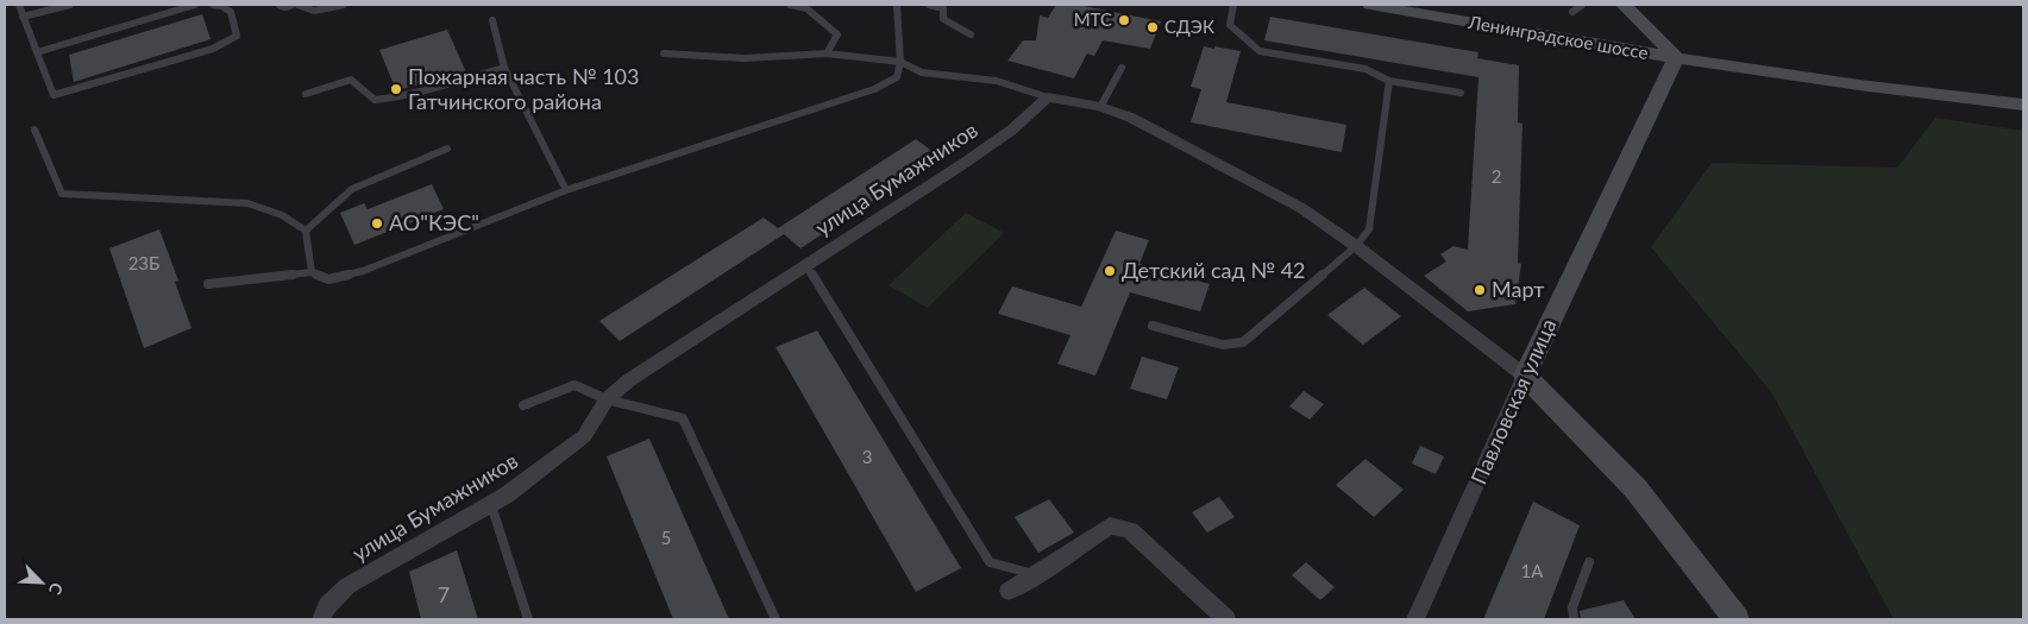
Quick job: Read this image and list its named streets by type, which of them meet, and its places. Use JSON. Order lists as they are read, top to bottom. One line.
{"streets":{"main road":["Ленинградское шоссе"],"street":["улица Бумажников","Павловская улица"]},"crossings":[["Ленинградское шоссе","Павловская улица"]],"places":["МТС","СДЭК","Пожарная часть № 103 Гатчинского района","АО\"КЭС\"","Детский сад № 42","Март"],"house_numbers":["2","23Б","3","5","1А","7"],"north":"bottom right"}
